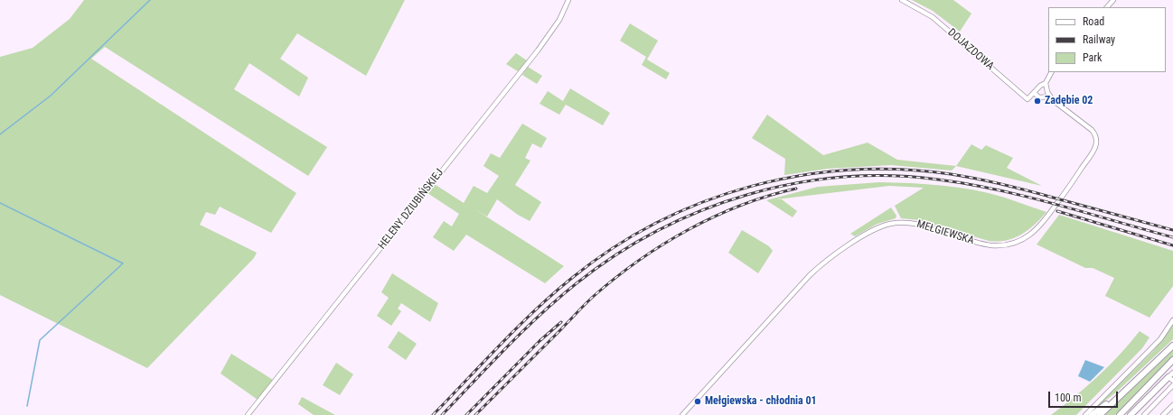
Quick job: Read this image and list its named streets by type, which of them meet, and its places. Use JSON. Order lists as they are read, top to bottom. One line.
{"streets":{"street":["DOJAZDOWA","HELENY DZIUBIŃSKIEJ","MEŁGIEWSKA"]},"places":["Zadębie 02","Mełgiewska - chłodnia 01"],"legend":["Road","Railway","Park"],"scale_bar":"100 m"}
